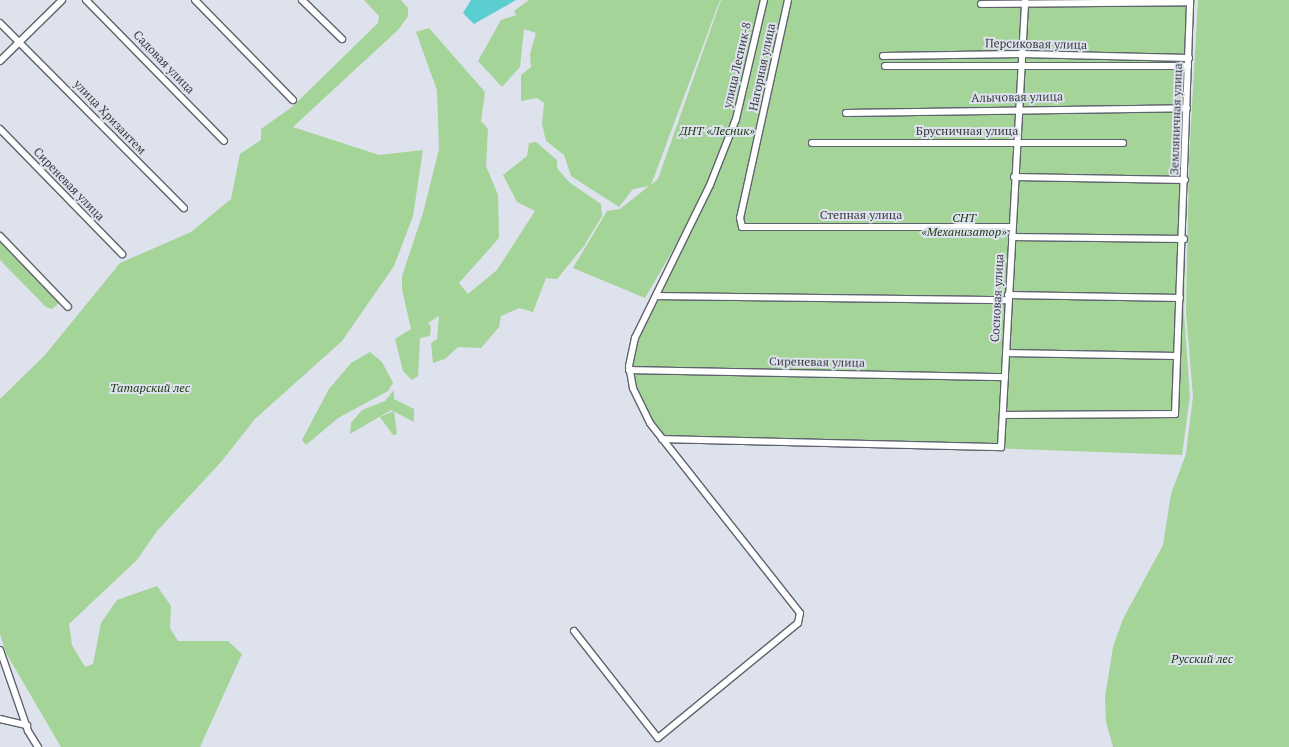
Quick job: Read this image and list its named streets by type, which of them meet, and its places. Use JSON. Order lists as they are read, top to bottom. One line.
{"streets":{"street":["Персиковая улица","Садовая улица","улица Лесник-8","Нагорная улица","Алычовая улица","улица Хризантем","Земляничная улица","Брусничная улица","Сиреневая улица","Степная улица","Сосновая улица"]},"crossings":[["Персиковая улица","Земляничная улица"],["Персиковая улица","Сосновая улица"],["улица Лесник-8","Сиреневая улица"],["Нагорная улица","Степная улица"],["Алычовая улица","Земляничная улица"],["Алычовая улица","Сосновая улица"],["Земляничная улица","Сосновая улица"],["Брусничная улица","Сосновая улица"],["Сиреневая улица","Сосновая улица"],["Степная улица","Сосновая улица"]],"parks":["ДНТ «Лесник»","СНТ «Механизатор»","Татарский лес","Русский лес"]}
